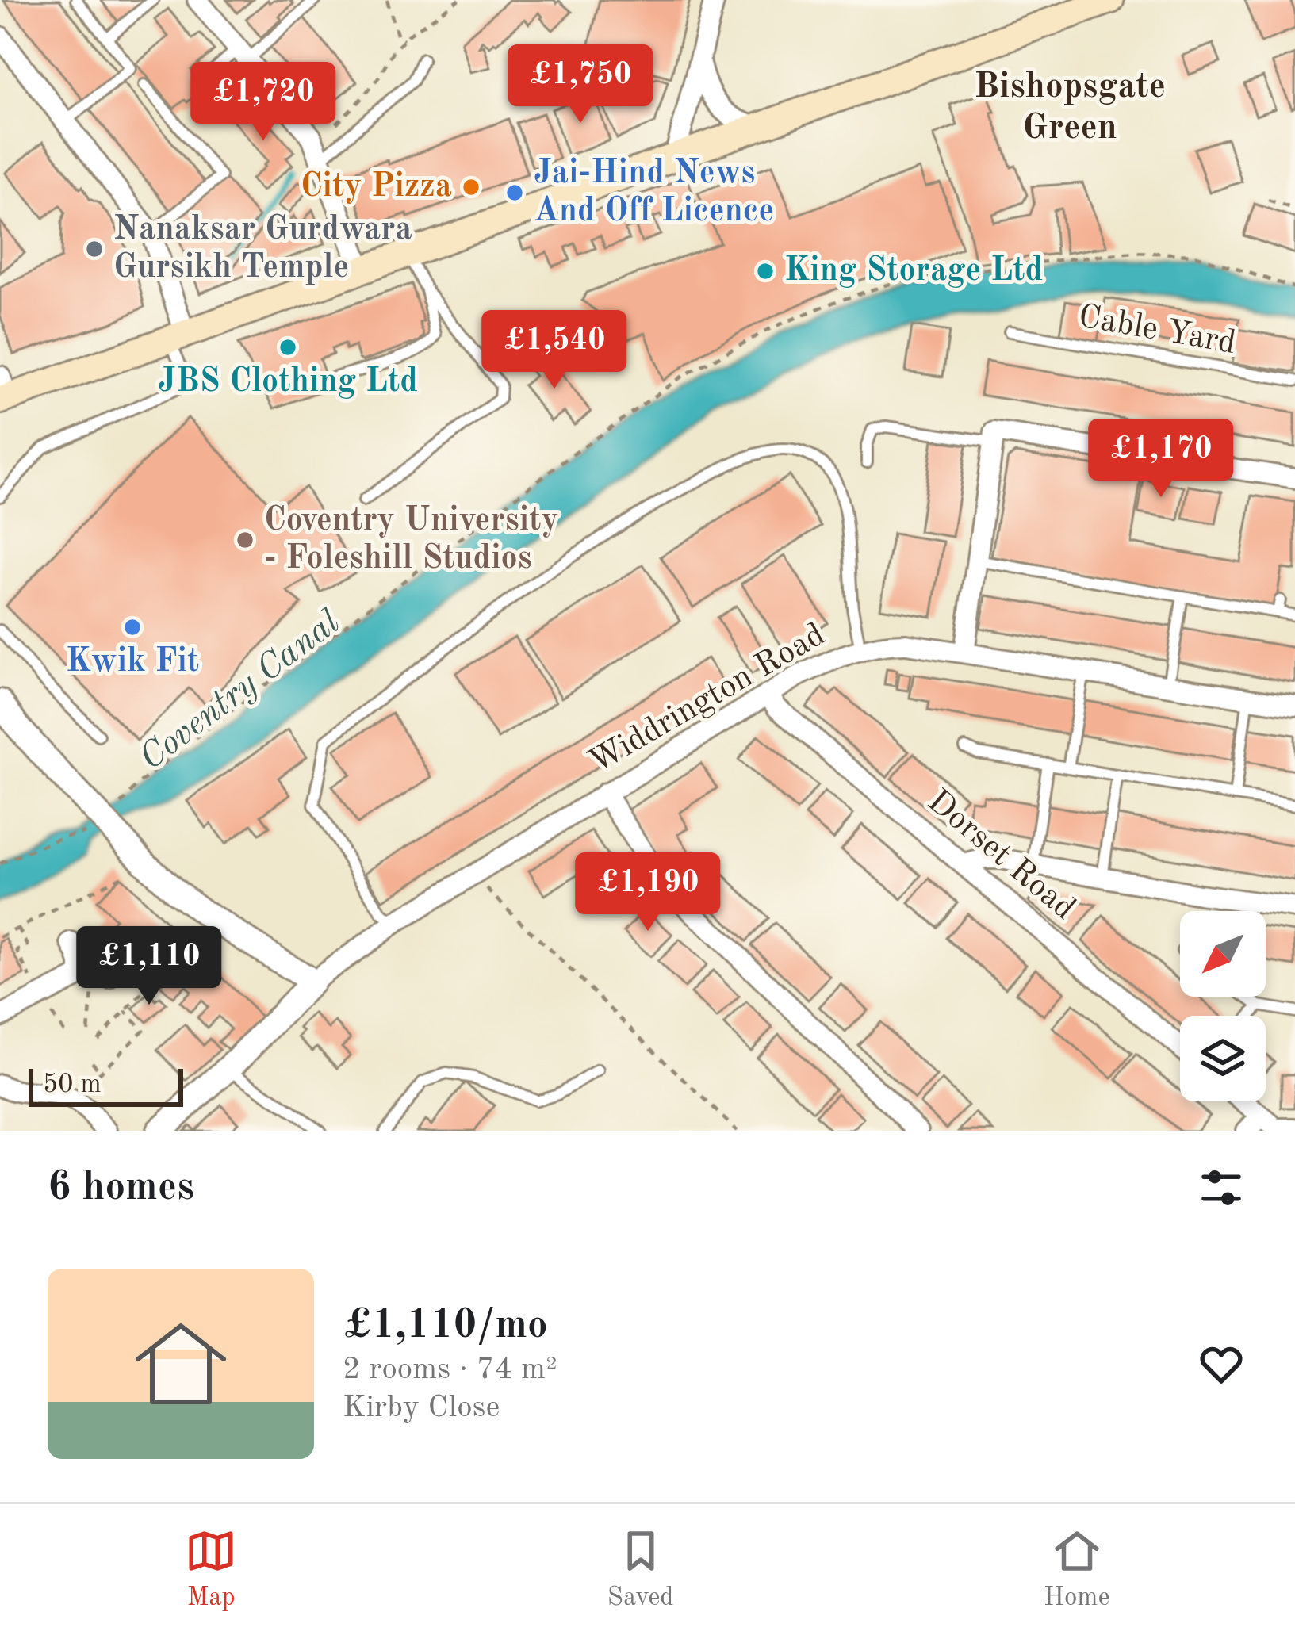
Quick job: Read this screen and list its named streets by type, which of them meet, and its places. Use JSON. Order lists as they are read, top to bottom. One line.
{"streets":{"street":["Widdrington Road","Dorset Road"],"lane":["Cable Yard"]},"crossings":[["Widdrington Road","Dorset Road"]],"districts":["Bishopsgate Green"],"water":["Coventry Canal"],"places":["City Pizza","Jai-Hind News And Off Licence","Nanaksar Gurdwara Gursikh Temple","King Storage Ltd","JBS Clothing Ltd","Coventry University - Foleshill Studios","Kwik Fit"],"scale_bar":"50 m","north":"bottom left","page":{"price":["£1,750","£1,720","£1,540","£1,170","£1,190","£1,110"],"scale":"50 m","heading":"6 homes","list":[{"name":"£1,110/mo","note":"2 rooms · 74 m² · Kirby Close"}],"tabs":["Map","Saved","Home"]}}
